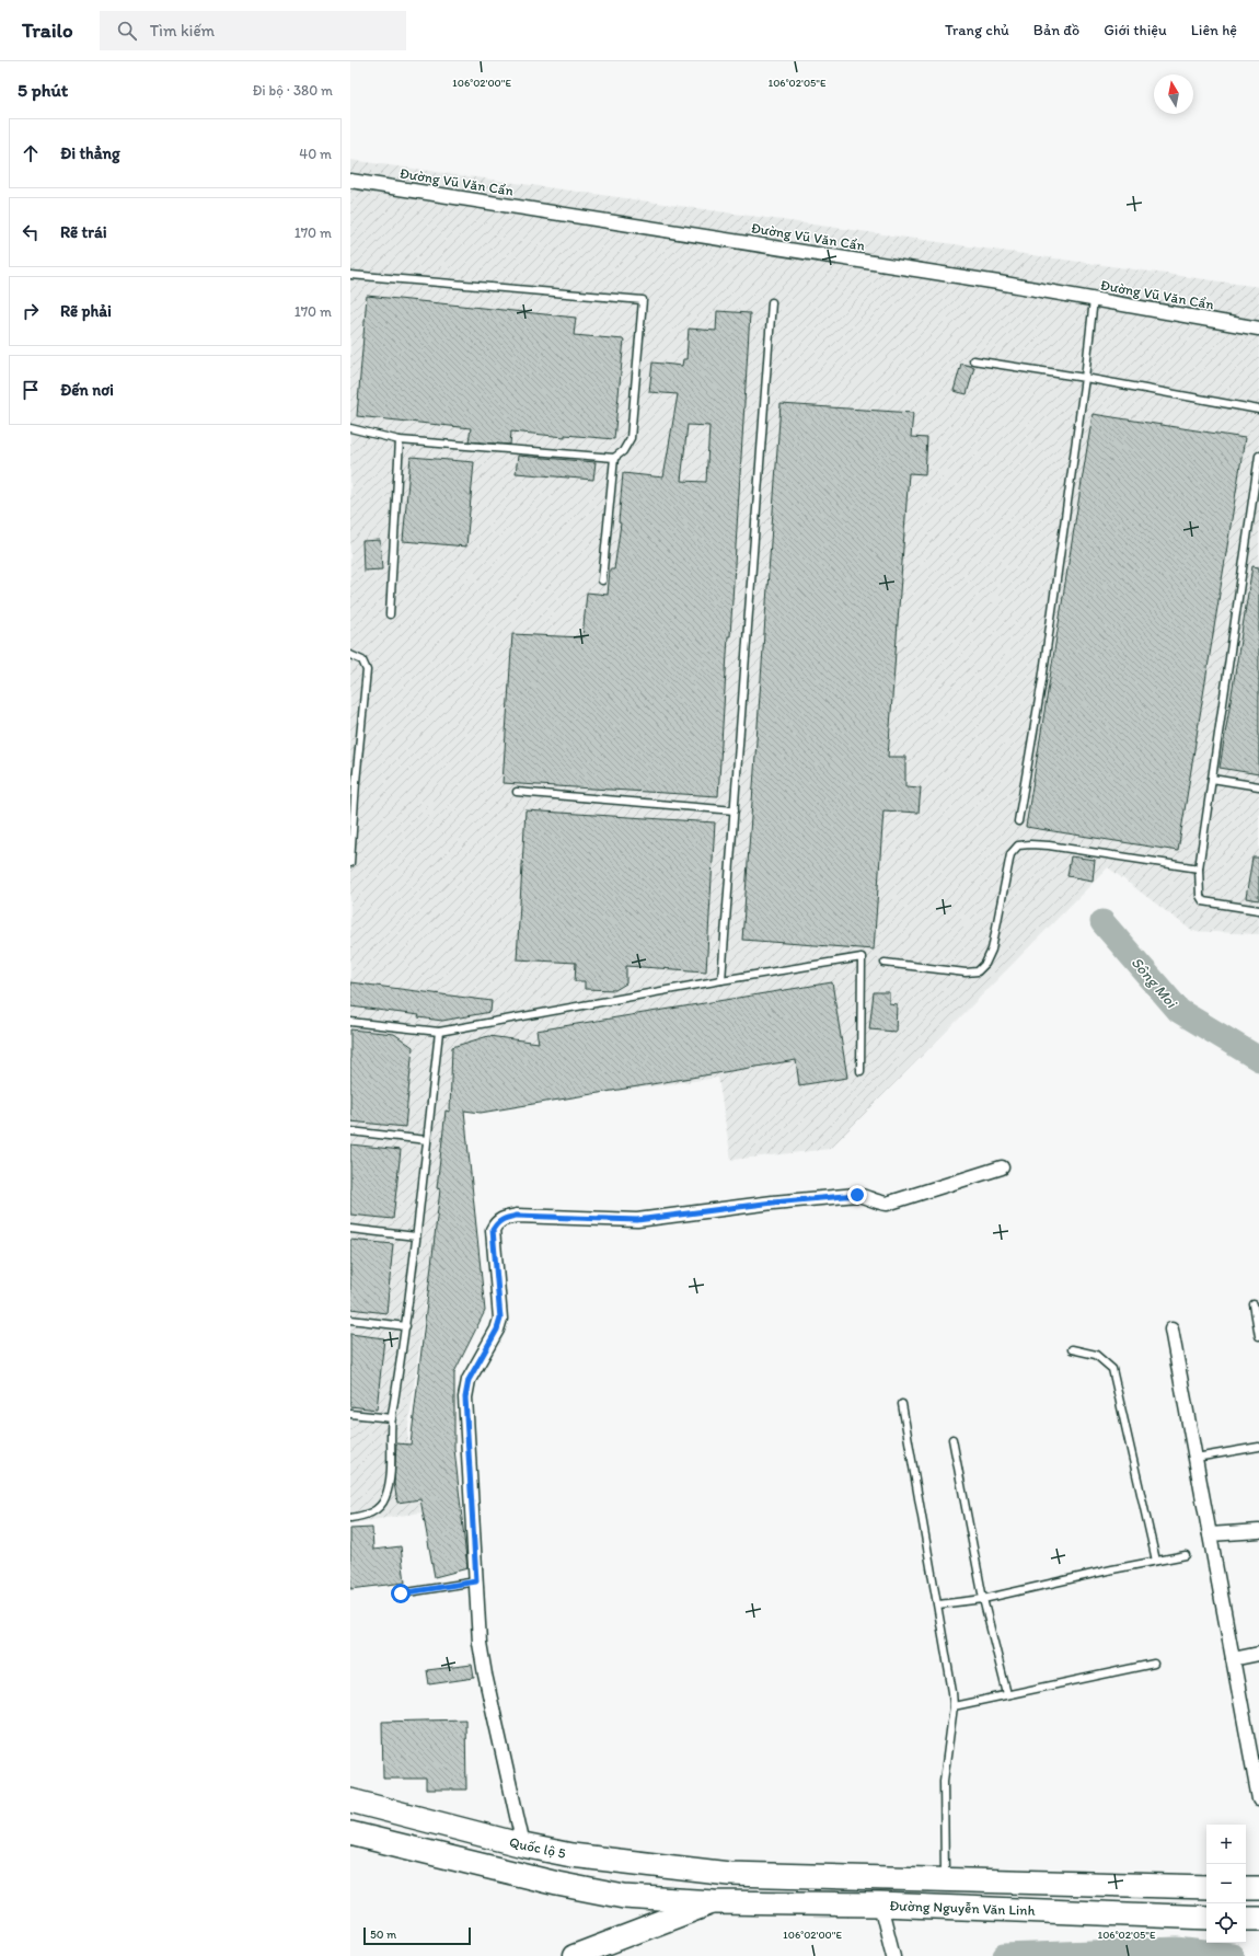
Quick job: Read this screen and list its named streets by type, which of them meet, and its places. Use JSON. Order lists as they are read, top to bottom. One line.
{"streets":{"highway":["Quốc lộ 5","Đường Nguyễn Văn Linh"],"street":["Đường Vũ Văn Cẩn"]},"crossings":[["Quốc lộ 5","Đường Nguyễn Văn Linh"]],"water":["Sông Moi"],"scale_bar":"50 m","north":"top","page":{"header":"Trailo","search":"Tìm kiếm","nav":["Trang chủ","Bản đồ","Giới thiệu","Liên hệ"],"heading":["5 phút","Đi bộ · 380 m"],"list":[["Đi thẳng","40 m"],["Rẽ trái","170 m"],["Rẽ phải","170 m"],"Đến nơi"],"map_buttons":["+","−"],"scale":"50 m"},"coordinates":["106°02'00\"E","106°02'05\"E"]}
